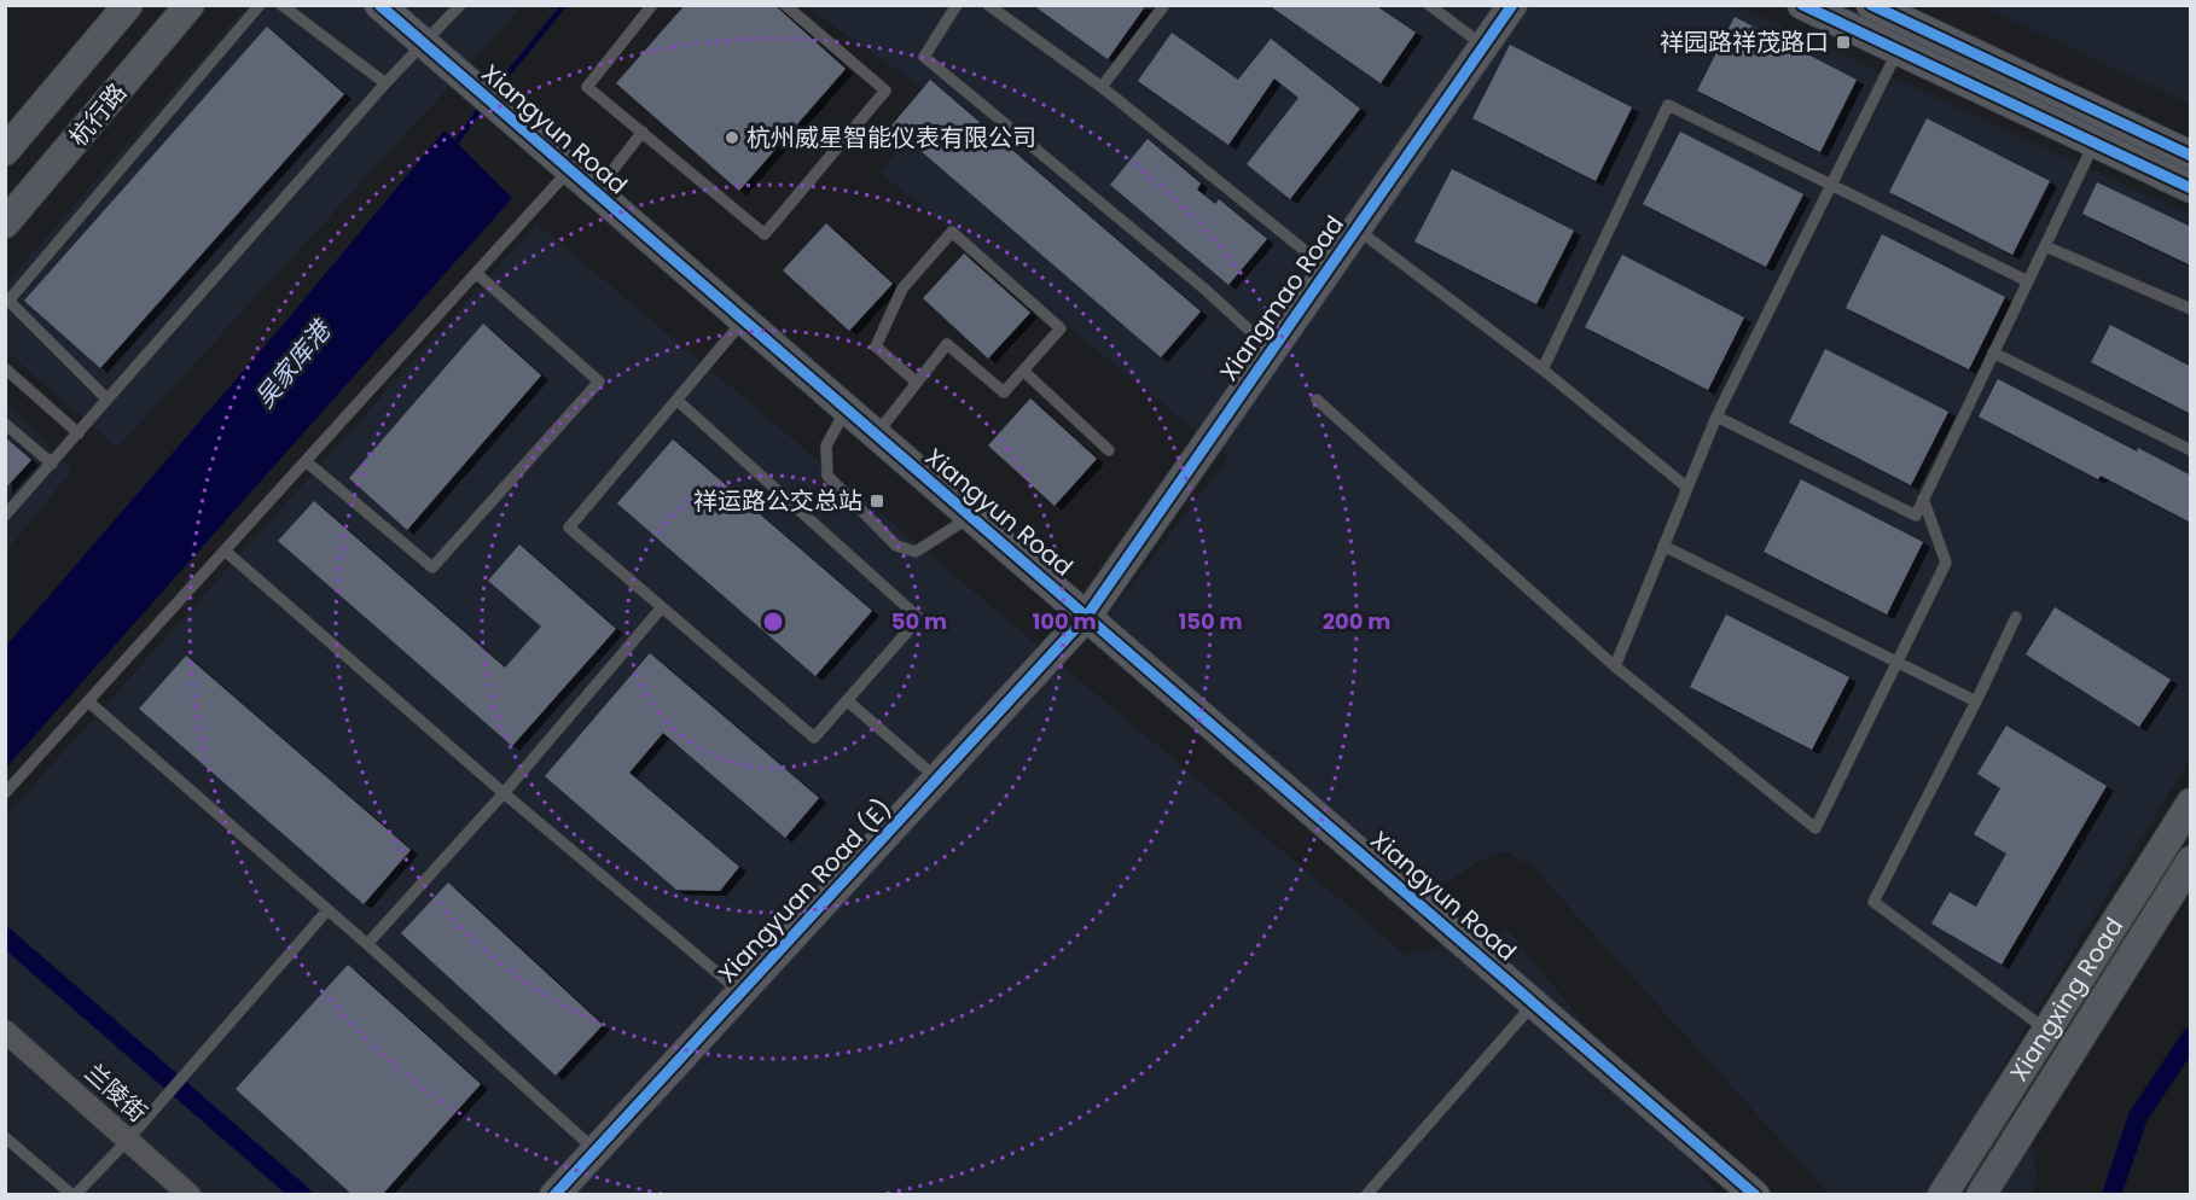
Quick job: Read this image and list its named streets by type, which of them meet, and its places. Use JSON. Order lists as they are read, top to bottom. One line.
{"streets":{"street":["杭行路","Xiangyun Road","Xiangmao Road","Xiangyuan Road (E)","Xiangxing Road","兰陵街"]},"crossings":[["Xiangyun Road","Xiangmao Road"],["Xiangyun Road","Xiangyuan Road (E)"],["Xiangmao Road","Xiangyuan Road (E)"]],"water":["吴家库港"],"places":{"transit":["祥园路祥茂路口","祥运路公交总站"],"other":["杭州威星智能仪表有限公司"]},"rings":["50 m","100 m","150 m","200 m"]}
